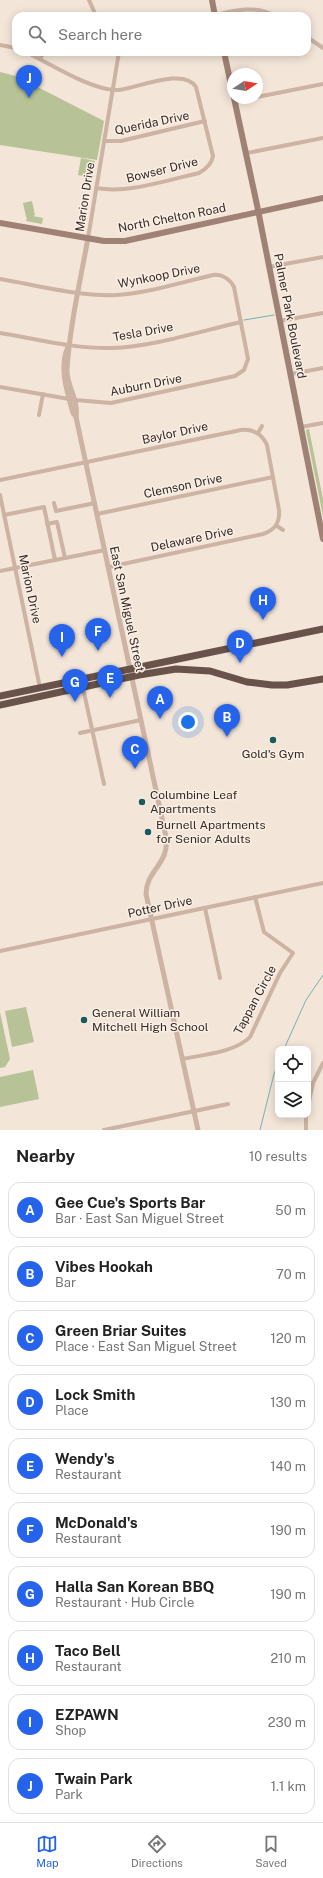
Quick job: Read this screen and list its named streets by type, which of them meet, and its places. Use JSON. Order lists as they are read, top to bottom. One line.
{"streets":{"main road":["North Chelton Road","Palmer Park Boulevard"],"street":["Querida Drive","Bowser Drive","Marion Drive","Wynkoop Drive","Tesla Drive","Auburn Drive","Baylor Drive","Clemson Drive","Delaware Drive","East San Miguel Street","Potter Drive","Tappan Circle"]},"crossings":[["Querida Drive","Bowser Drive"],["Querida Drive","Marion Drive"],["Bowser Drive","Marion Drive"],["Marion Drive","North Chelton Road"],["Marion Drive","Wynkoop Drive"],["Marion Drive","Tesla Drive"],["Marion Drive","Auburn Drive"],["Marion Drive","East San Miguel Street"],["North Chelton Road","Palmer Park Boulevard"],["Wynkoop Drive","Tesla Drive"],["Wynkoop Drive","Auburn Drive"],["Tesla Drive","Auburn Drive"],["Auburn Drive","East San Miguel Street"],["Baylor Drive","East San Miguel Street"],["Clemson Drive","East San Miguel Street"],["Delaware Drive","East San Miguel Street"],["East San Miguel Street","Potter Drive"],["East San Miguel Street","Tappan Circle"],["Potter Drive","Tappan Circle"]],"places":["Gold's Gym","Columbine Leaf Apartments","Burnell Apartments for Senior Adults","General William Mitchell High School"],"north":"right","page":{"search":"Search here","pins":["J","H","F","I","D","E","G","A","B","C"],"heading":["Nearby","10 results"],"list":[{"mark":"A","name":"Gee Cue's Sports Bar","note":"Bar · East San Miguel Street","value":"50 m"},{"mark":"B","name":"Vibes Hookah","note":"Bar","value":"70 m"},{"mark":"C","name":"Green Briar Suites","note":"Place · East San Miguel Street","value":"120 m"},{"mark":"D","name":"Lock Smith","note":"Place","value":"130 m"},{"mark":"E","name":"Wendy's","note":"Restaurant","value":"140 m"},{"mark":"F","name":"McDonald's","note":"Restaurant","value":"190 m"},{"mark":"G","name":"Halla San Korean BBQ","note":"Restaurant · Hub Circle","value":"190 m"},{"mark":"H","name":"Taco Bell","note":"Restaurant","value":"210 m"},{"mark":"I","name":"EZPAWN","note":"Shop","value":"230 m"},{"mark":"J","name":"Twain Park","note":"Park","value":"1.1 km"}],"nav":["Map","Directions","Saved"]}}
